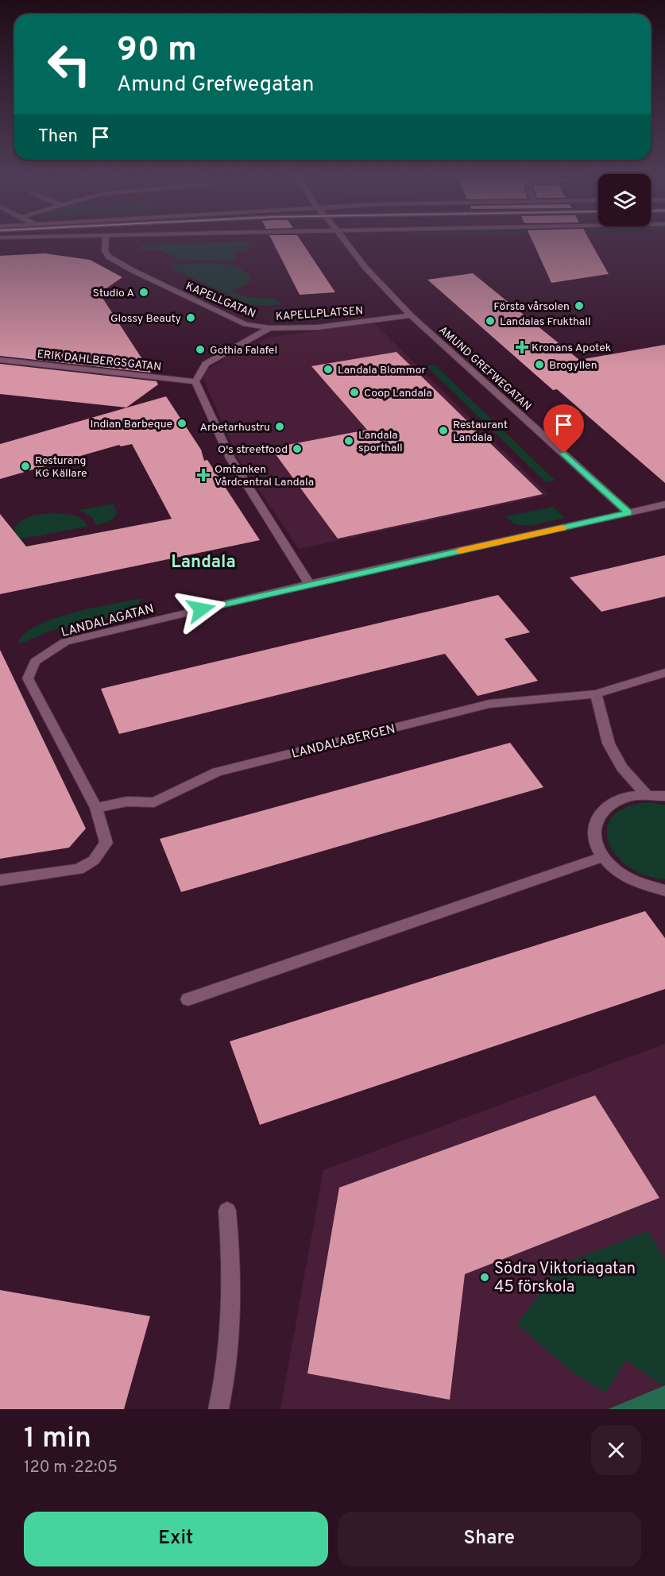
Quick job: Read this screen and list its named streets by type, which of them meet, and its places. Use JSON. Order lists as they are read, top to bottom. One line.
{"streets":{"street":["KAPELLGATAN","KAPELLPLATSEN","ERIK DAHLBERGSGATAN","AMUND GREFWEGATAN","LANDALAGATAN","LANDALABERGEN"]},"crossings":[["KAPELLGATAN","KAPELLPLATSEN"],["KAPELLPLATSEN","ERIK DAHLBERGSGATAN"],["KAPELLPLATSEN","AMUND GREFWEGATAN"],["AMUND GREFWEGATAN","LANDALAGATAN"],["LANDALAGATAN","LANDALABERGEN"]],"districts":["Landala"],"places":{"other":["Studio A","Första vårsolen","Glossy Beauty","Landalas Frukthall","Gothia Falafel","Brogyllen","Landala Blommor","Coop Landala","Indian Barbeque","Arbetarhustru","Restaurant Landala","Landala sporthall","O's streetfood","Resturang KG Källare","Södra Viktoriagatan 45 förskola"],"health":["Kronans Apotek","Omtanken Vårdcentral Landala"]},"page":{"turn":["90 m","Amund Grefwegatan"],"then":"Then","heading":["1 min","120 m · 22:05"],"buttons":["Exit","Share"]}}
